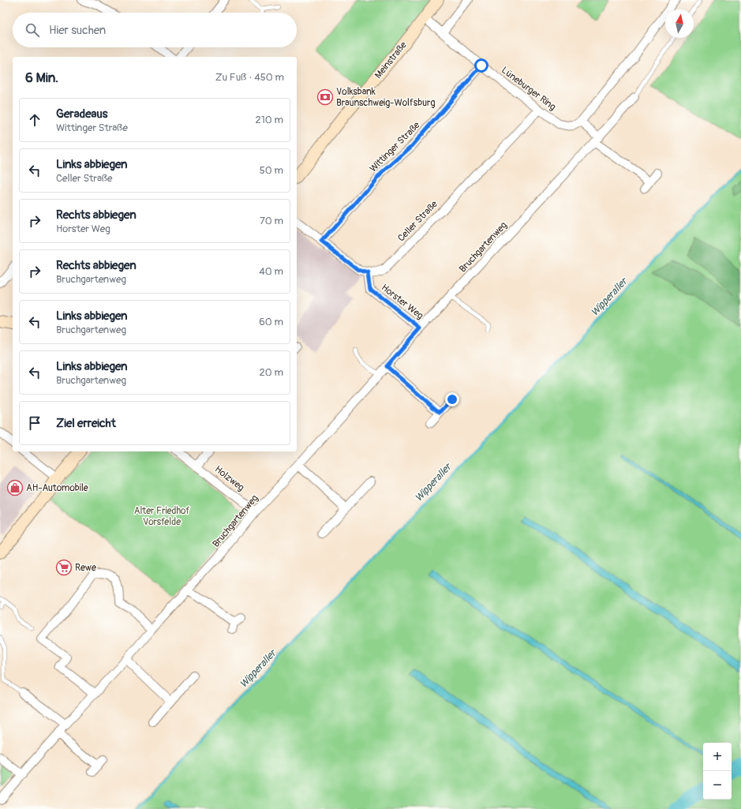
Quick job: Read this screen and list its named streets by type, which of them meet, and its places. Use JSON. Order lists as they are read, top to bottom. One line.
{"streets":{"street":["Meinstraße","Lüneburger Ring","Wittinger Straße","Celler Straße","Bruchgartenweg","Horster Weg","Holzweg"]},"crossings":[["Meinstraße","Lüneburger Ring"],["Lüneburger Ring","Wittinger Straße"],["Lüneburger Ring","Celler Straße"],["Celler Straße","Horster Weg"],["Bruchgartenweg","Horster Weg"],["Bruchgartenweg","Holzweg"]],"water":["Wipperaller"],"parks":["Alter Friedhof Vorsfelde"],"places":{"bank":["Volksbank Braunschweig-Wolfsburg"],"shop":["AH-Automobile"],"supermarket":["Rewe"]},"north":"top","page":{"search":"Hier suchen","heading":["6 Min.","Zu Fuß · 450 m"],"list":[["Geradeaus","Wittinger Straße","210 m"],["Links abbiegen","Celler Straße","50 m"],["Rechts abbiegen","Horster Weg","70 m"],["Rechts abbiegen","Bruchgartenweg","40 m"],["Links abbiegen","Bruchgartenweg","60 m"],["Links abbiegen","Bruchgartenweg","20 m"],"Ziel erreicht"],"map_buttons":["+","−"]}}
